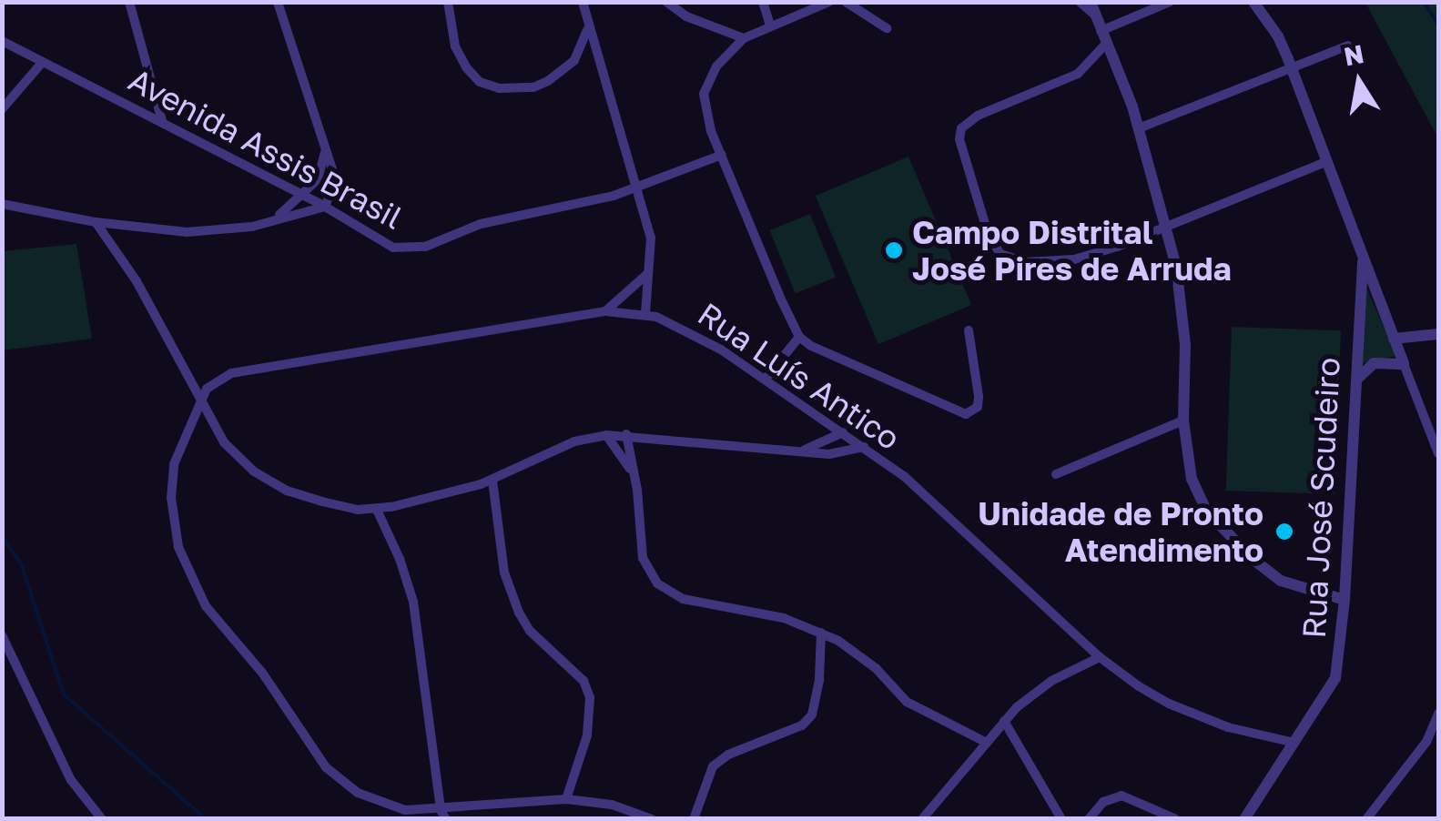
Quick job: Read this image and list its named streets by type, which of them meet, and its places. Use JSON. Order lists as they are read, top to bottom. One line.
{"streets":{"street":["Avenida Assis Brasil","Rua Luís Antico","Rua José Scudeiro"]},"crossings":[["Rua Luís Antico","Rua José Scudeiro"]],"places":["Campo Distrital José Pires de Arruda","Unidade de Pronto Atendimento"],"north":"top"}
